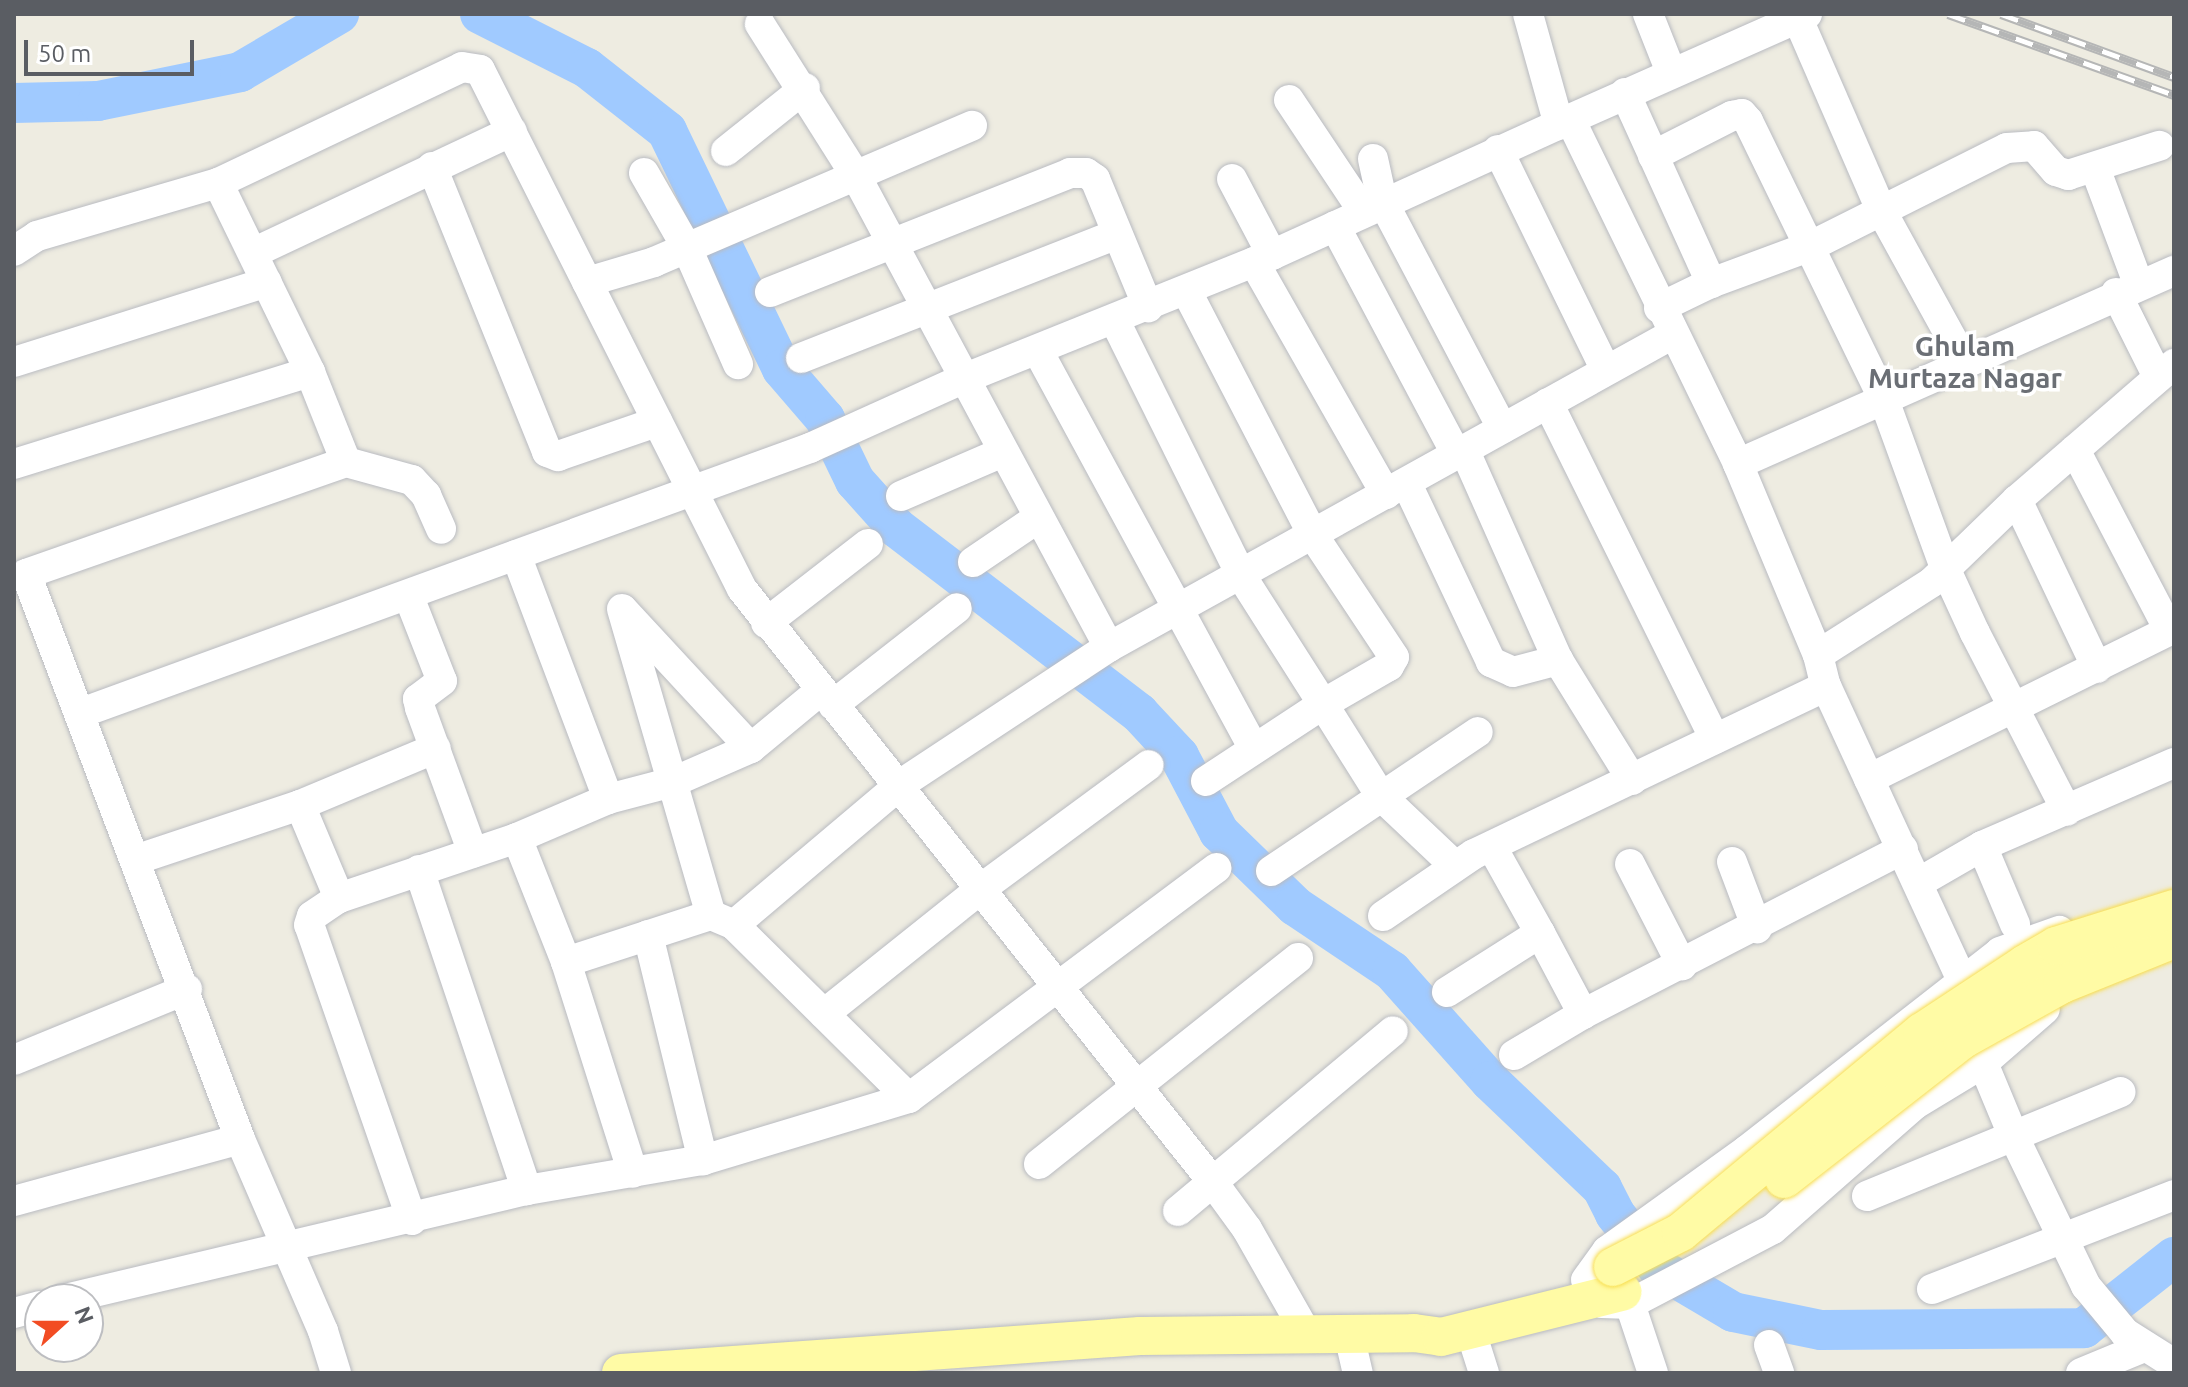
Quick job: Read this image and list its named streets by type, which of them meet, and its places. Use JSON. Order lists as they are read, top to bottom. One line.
{"districts":["Ghulam Murtaza Nagar"],"scale_bar":"50 m","north":"right"}
